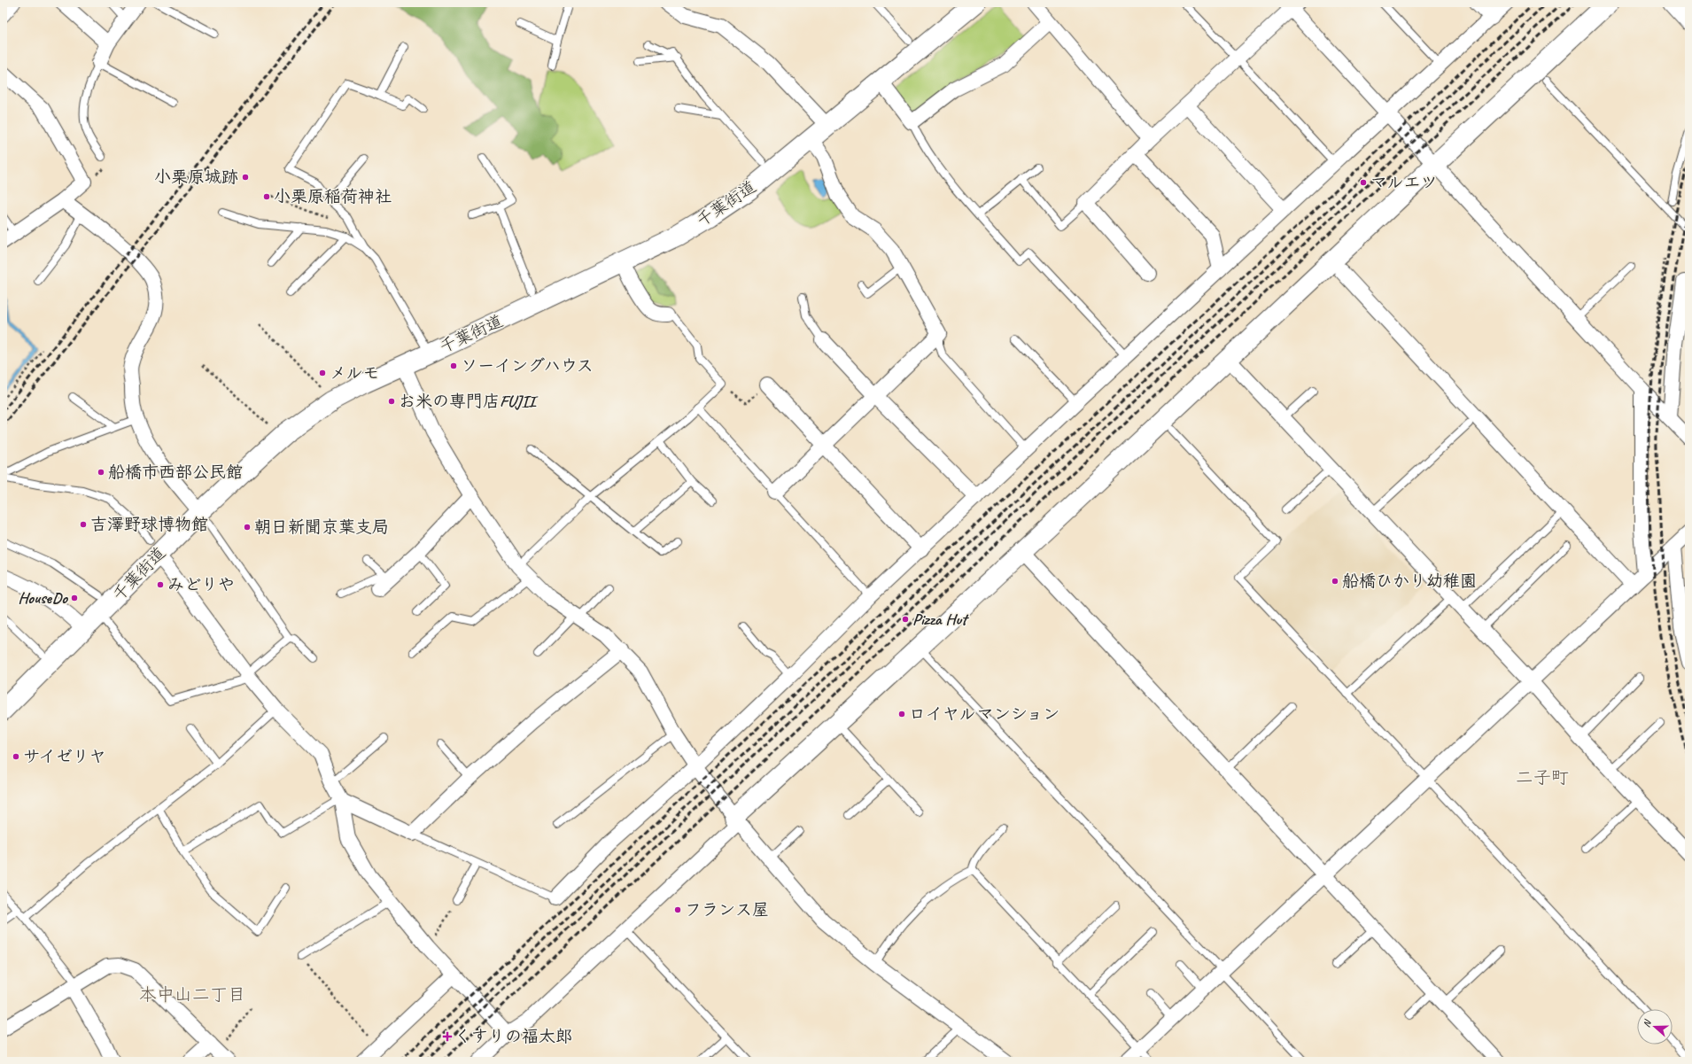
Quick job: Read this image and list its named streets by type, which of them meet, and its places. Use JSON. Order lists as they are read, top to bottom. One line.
{"streets":{"main road":["千葉街道"]},"districts":["二子町","本中山二丁目"],"places":{"other":["小栗原城跡","マルエツ","小栗原稲荷神社","ソーイングハウス","メルモ","お米の専門店FUJII","船橋市西部公民館","吉澤野球博物館","朝日新聞京葉支局","船橋ひかり幼稚園","みどりや","HouseDo","Pizza Hut","ロイヤルマンション","サイゼリヤ","フランス屋"],"health":["くすりの福太郎"]},"north":"left"}
